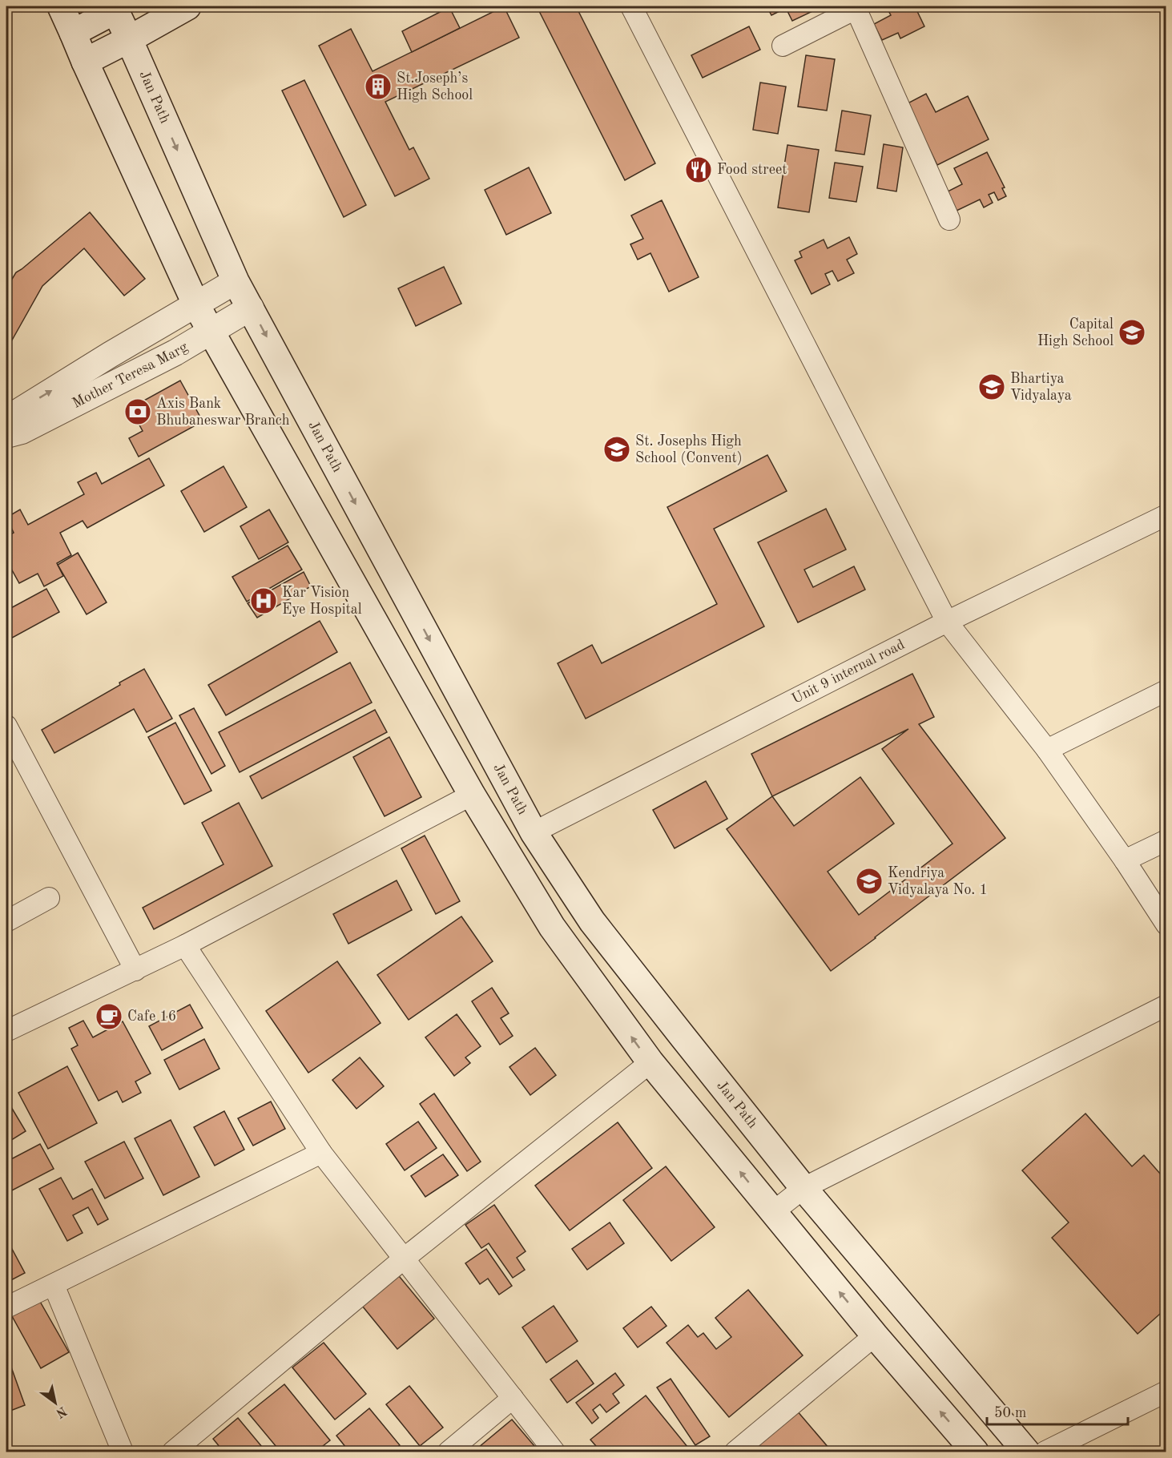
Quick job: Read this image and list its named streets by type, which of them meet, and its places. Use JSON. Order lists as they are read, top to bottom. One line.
{"streets":{"main road":["Jan Path"],"street":["Mother Teresa Marg","Unit 9 internal road"]},"crossings":[["Jan Path","Mother Teresa Marg"],["Jan Path","Unit 9 internal road"]],"places":{"building":["St.Joseph’s High School"],"restaurant":["Food street"],"school or university":["Capital High School","Bhartiya Vidyalaya","St. Josephs High School (Convent)","Kendriya Vidyalaya No. 1"],"bank":["Axis Bank Bhubaneswar Branch"],"hospital":["Kar Vision Eye Hospital"],"cafe":["Cafe 16"]},"scale_bar":"50 m","north":"bottom right"}
